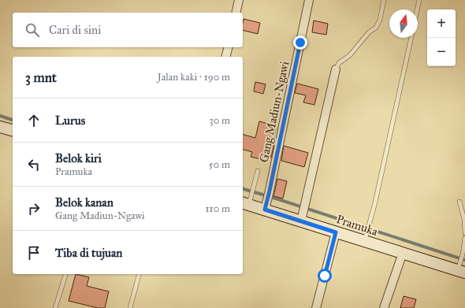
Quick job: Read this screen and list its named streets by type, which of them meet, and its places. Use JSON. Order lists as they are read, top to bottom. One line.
{"streets":{"street":["Gang Madiun-Ngawi","Pramuka"]},"crossings":[["Gang Madiun-Ngawi","Pramuka"]],"north":"top","page":{"map_buttons":["+","−"],"search":"Cari di sini","heading":["3 mnt","Jalan kaki · 190 m"],"list":[["Lurus","30 m"],["Belok kiri","Pramuka","50 m"],["Belok kanan","Gang Madiun-Ngawi","110 m"],"Tiba di tujuan"]}}
